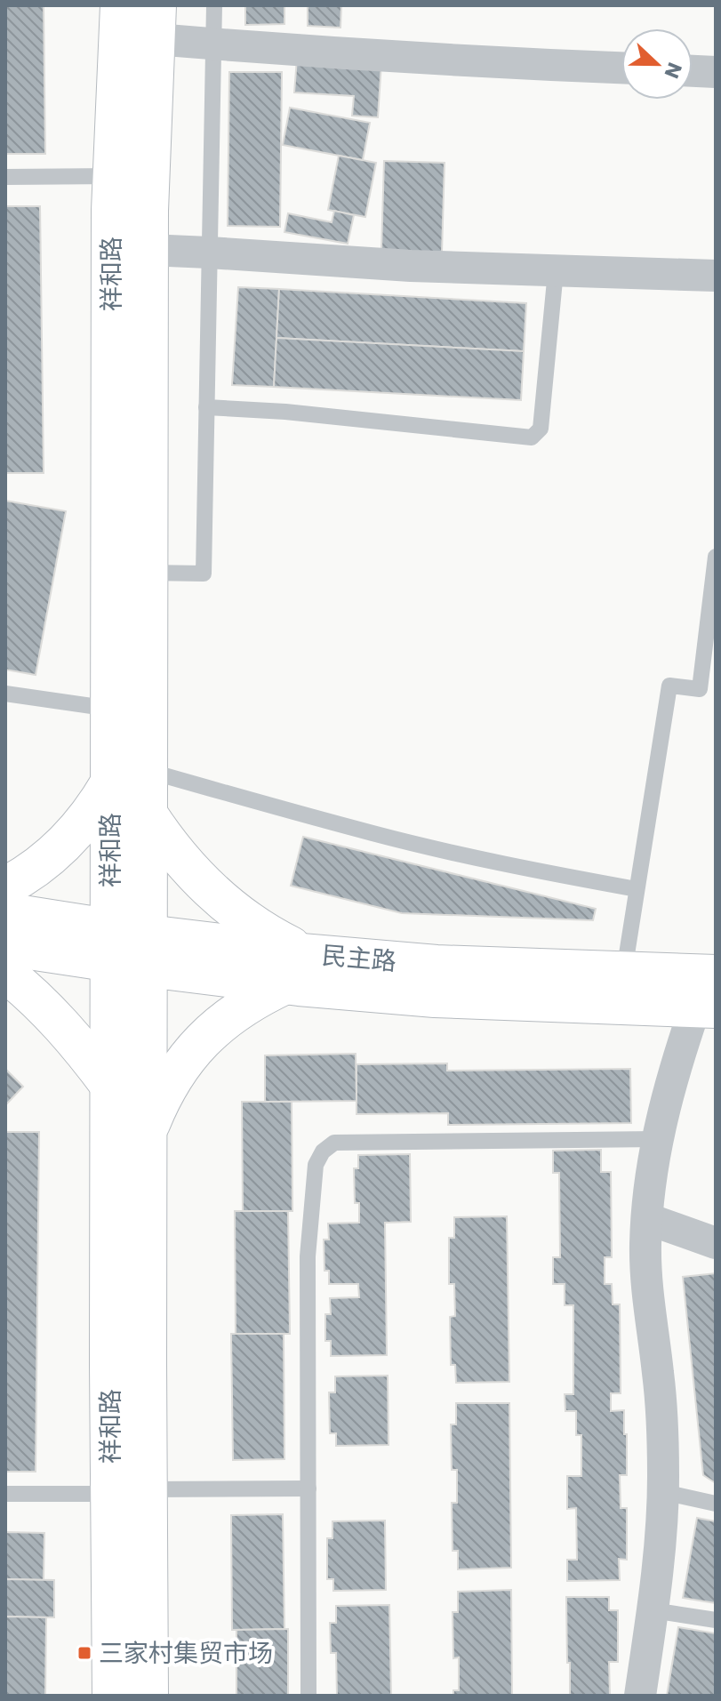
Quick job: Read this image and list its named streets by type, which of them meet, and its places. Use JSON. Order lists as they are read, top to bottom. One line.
{"streets":{"main road":["祥和路","民主路"]},"crossings":[["祥和路","民主路"]],"places":{"transit":["三家村集贸市场"]},"north":"right"}
